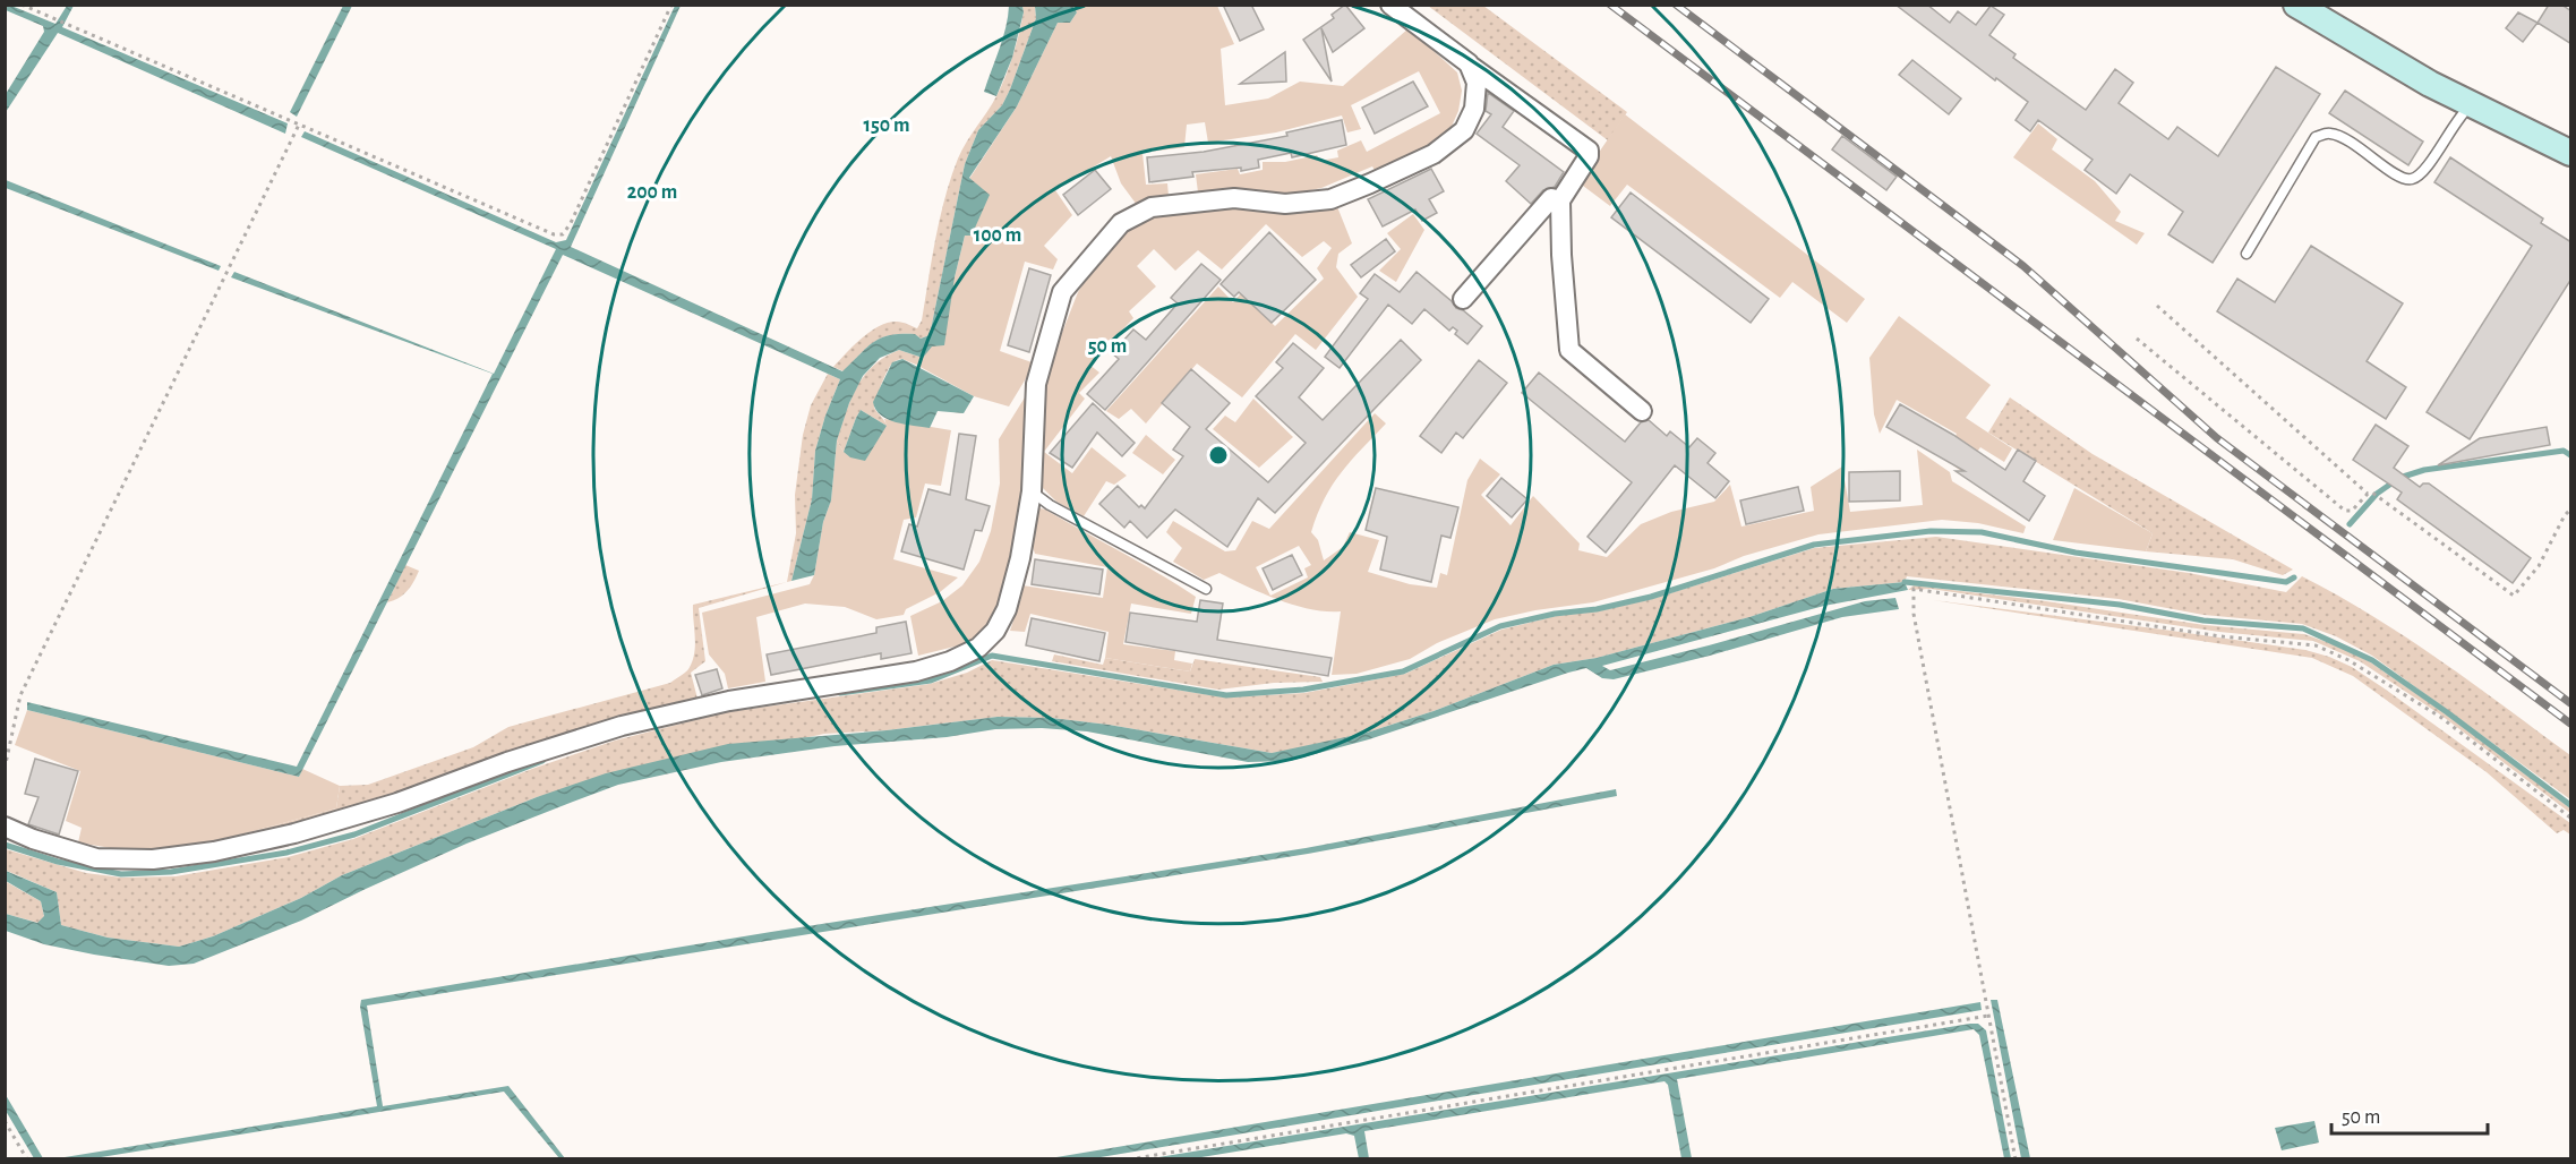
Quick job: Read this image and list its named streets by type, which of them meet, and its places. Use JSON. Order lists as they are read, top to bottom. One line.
{"scale_bar":"50 m","rings":["150 m","200 m","100 m","50 m"]}
